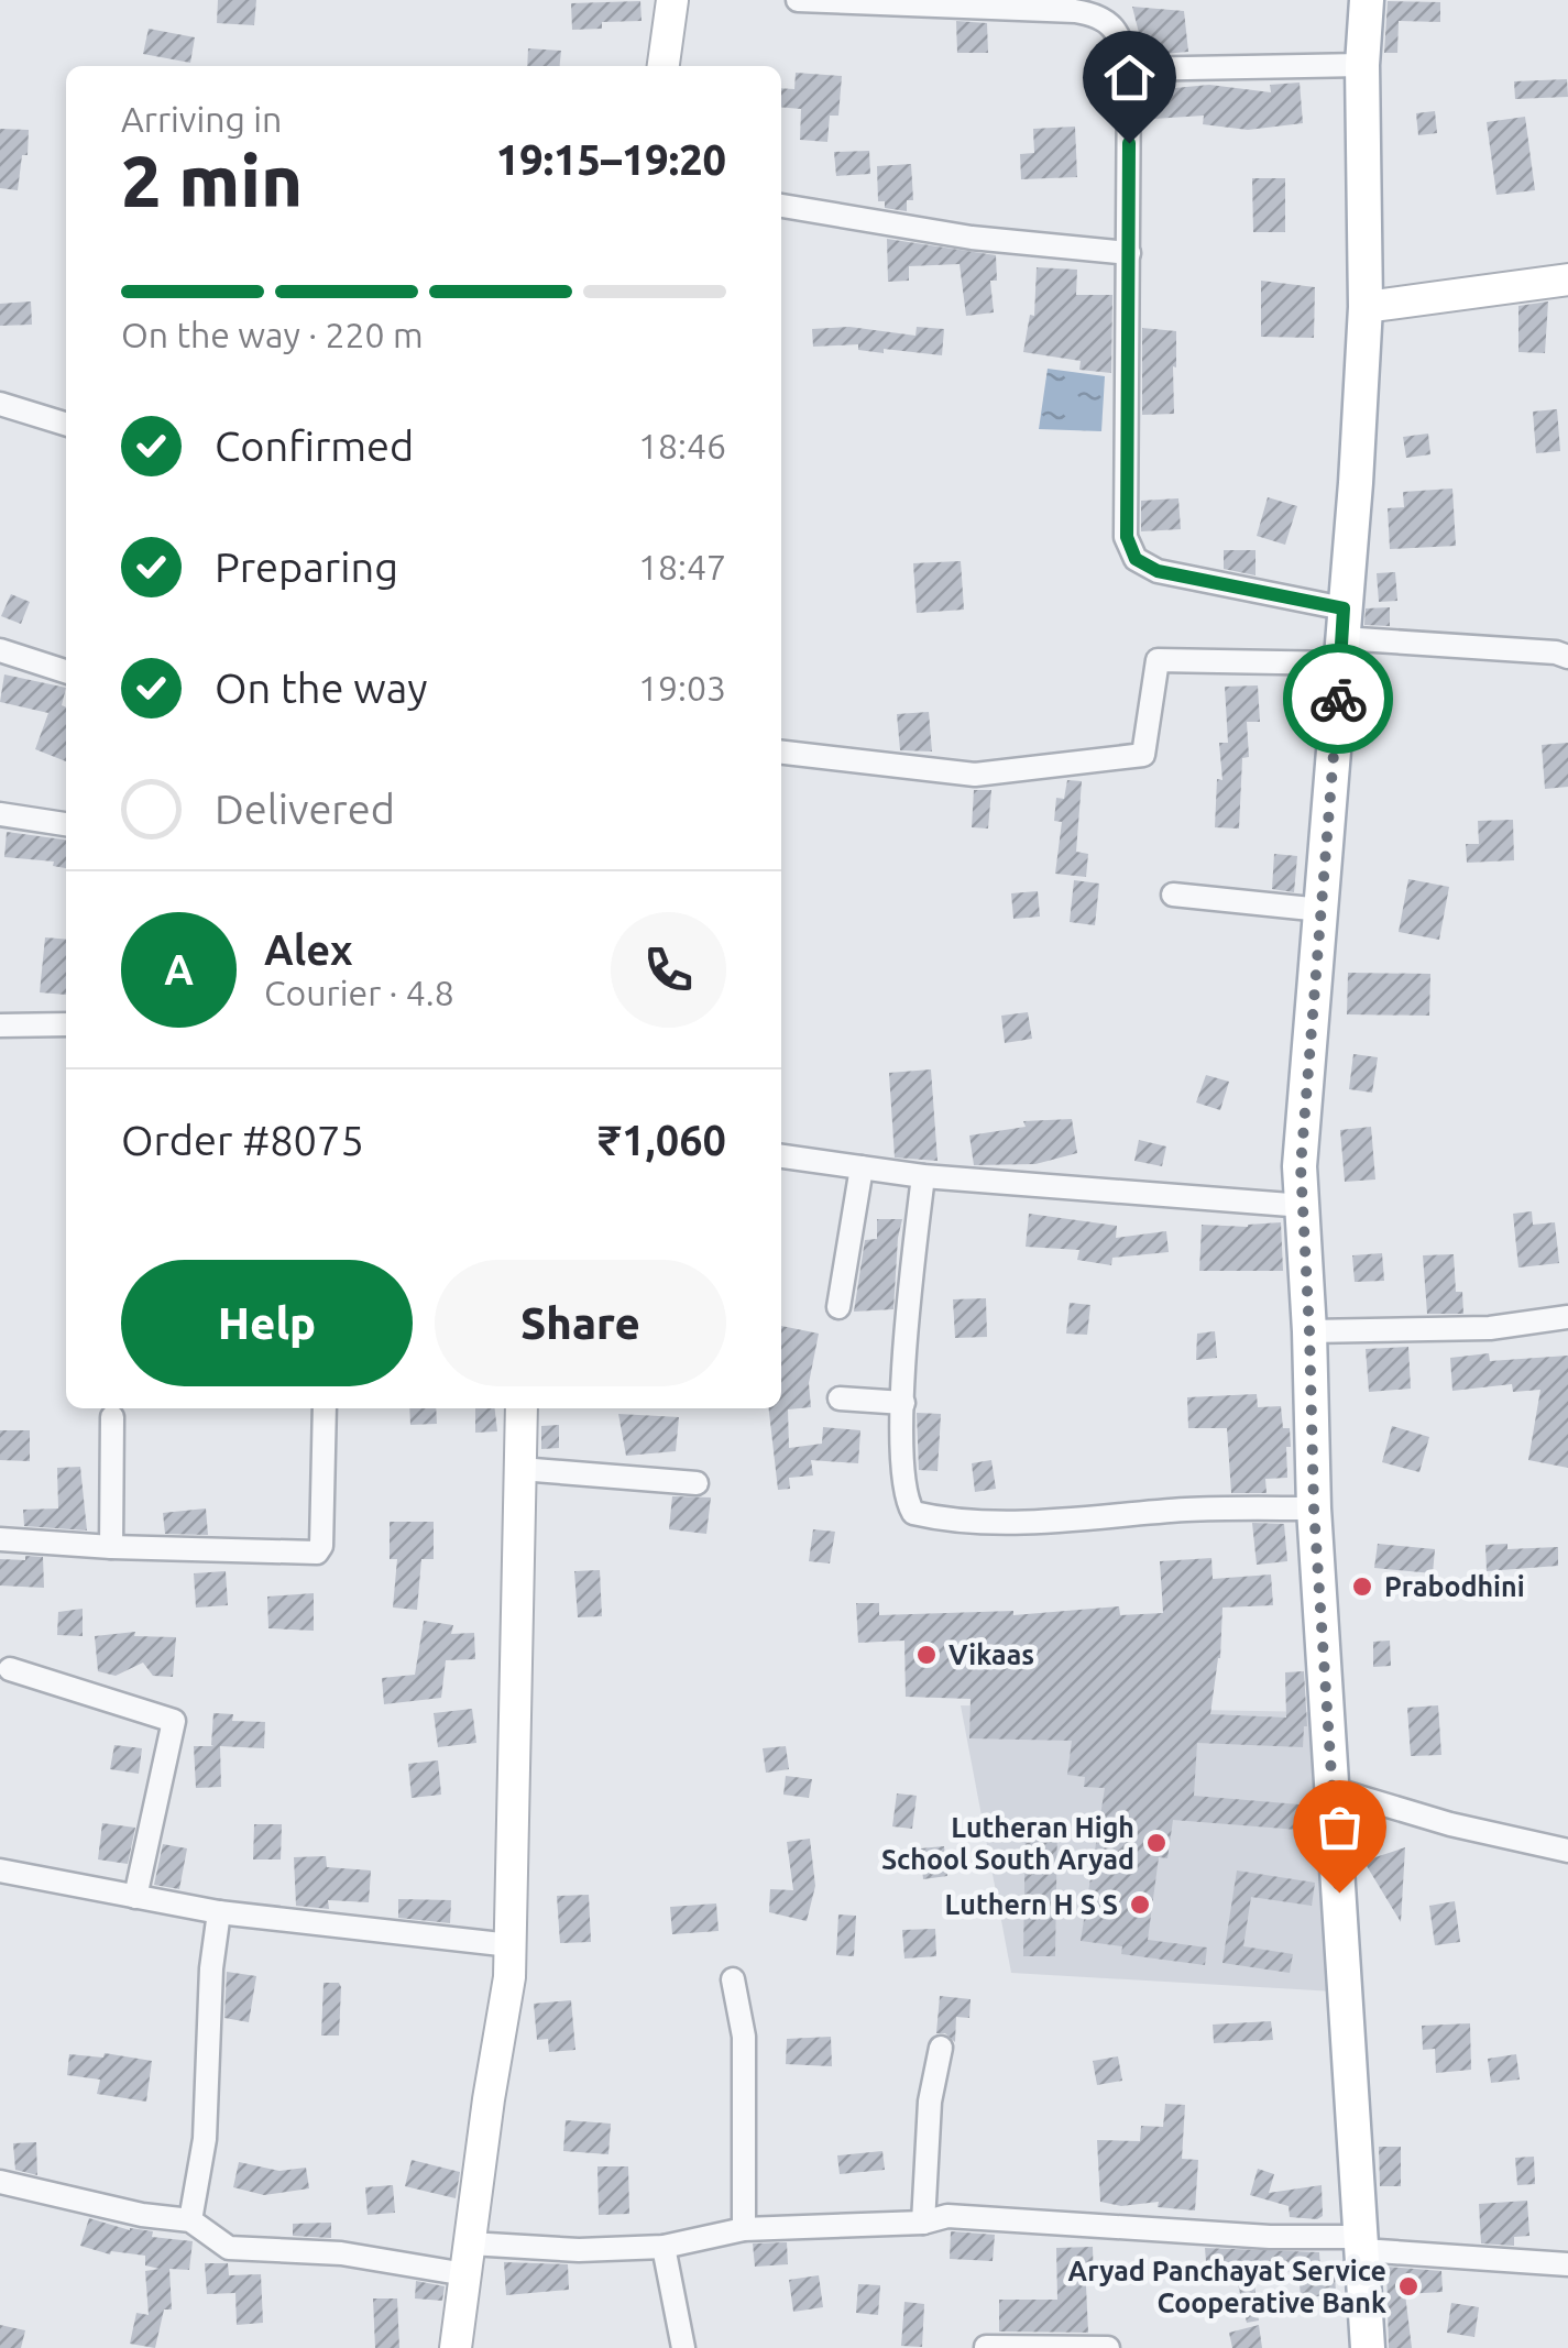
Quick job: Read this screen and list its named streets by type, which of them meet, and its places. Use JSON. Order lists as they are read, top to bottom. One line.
{"places":["Prabodhini","Vikaas","Lutheran High School South Aryad","Luthern H S S","Aryad Panchayat Service Cooperative Bank"],"page":{"heading":["2 min","Arriving in","19:15–19:20"],"panel":["Alex","Courier · 4.8","Order #8075","₹1,060"],"bar":"On the way · 220 m","list":[["Confirmed","18:46"],["Preparing","18:47"],["On the way","19:03"],"Delivered"],"round":"A","buttons":["Help","Share"]}}
